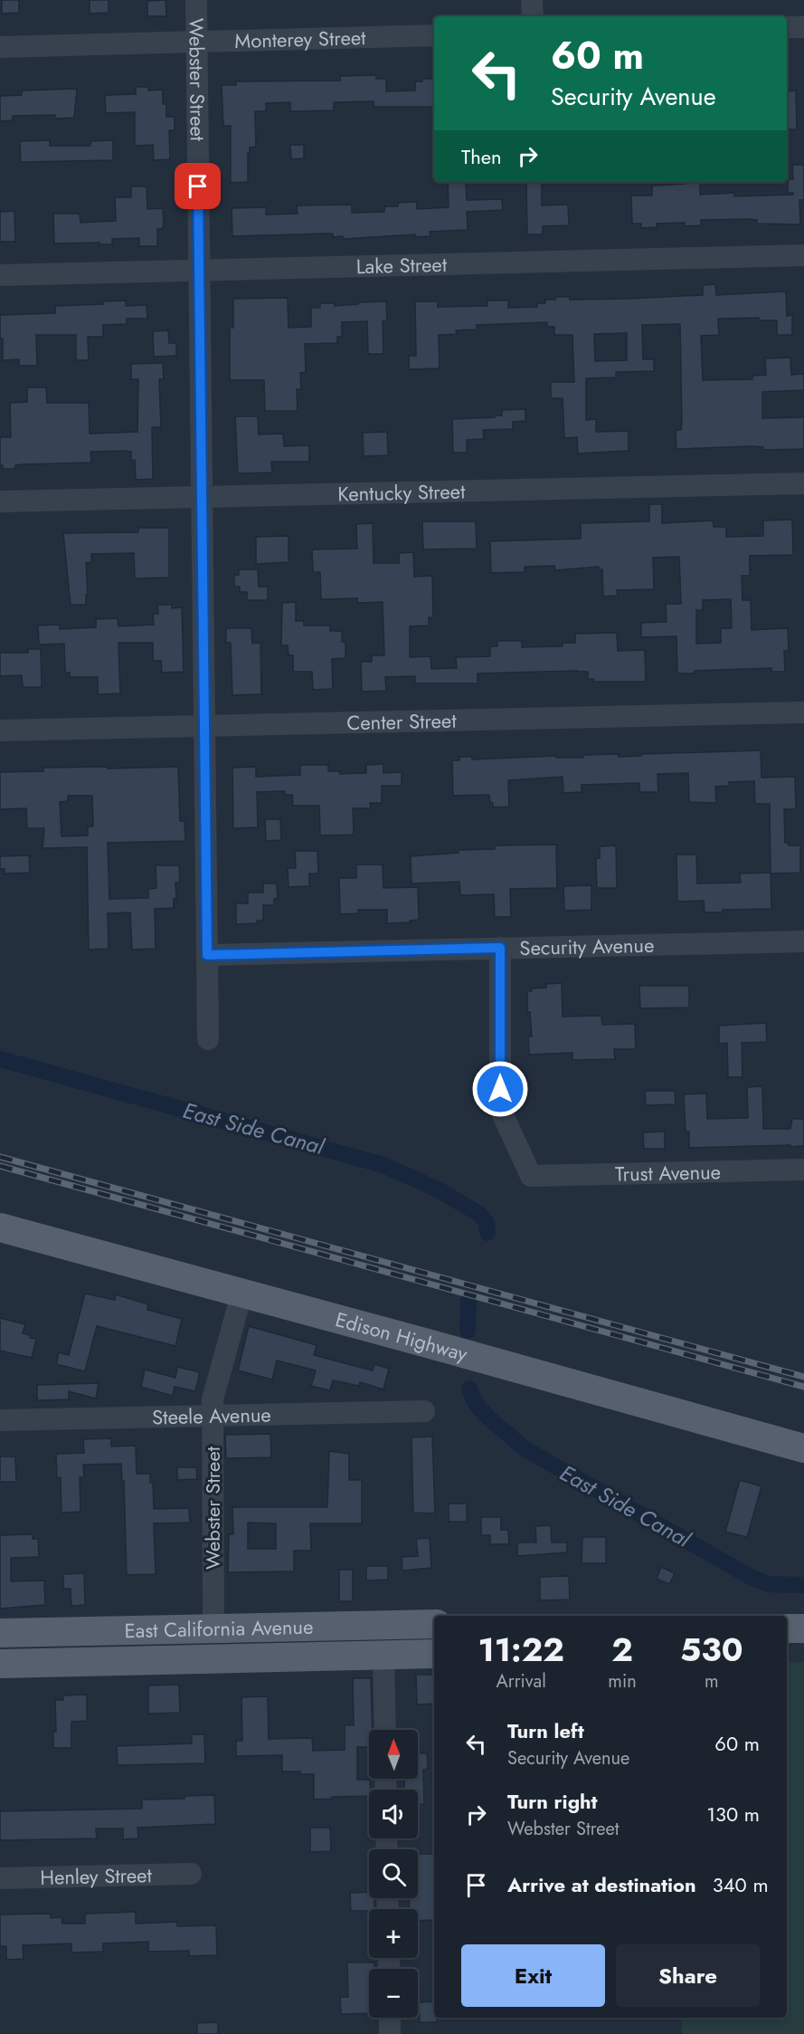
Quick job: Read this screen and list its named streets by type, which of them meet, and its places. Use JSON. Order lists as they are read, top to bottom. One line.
{"streets":{"main road":["Edison Highway","East California Avenue"],"street":["Monterey Street","Webster Street","Lake Street","Kentucky Street","Center Street","Security Avenue","Trust Avenue","Steele Avenue","Henley Street"]},"crossings":[["Monterey Street","Webster Street"],["Webster Street","Lake Street"],["Webster Street","Kentucky Street"],["Webster Street","Center Street"],["Webster Street","Security Avenue"],["Webster Street","Edison Highway"],["Webster Street","Steele Avenue"],["Webster Street","East California Avenue"],["Security Avenue","Trust Avenue"]],"water":["East Side Canal"],"north":"top","page":{"turn":["60 m","Security Avenue"],"then":"Then","eta":["11:22","Arrival","2","min","530","m"],"list":[{"name":"Turn left","note":"Security Avenue","value":"60 m"},{"name":"Turn right","note":"Webster Street","value":"130 m"},{"name":"Arrive at destination","value":"340 m"}],"map_buttons":["+","−"],"buttons":["Exit","Share"]}}
